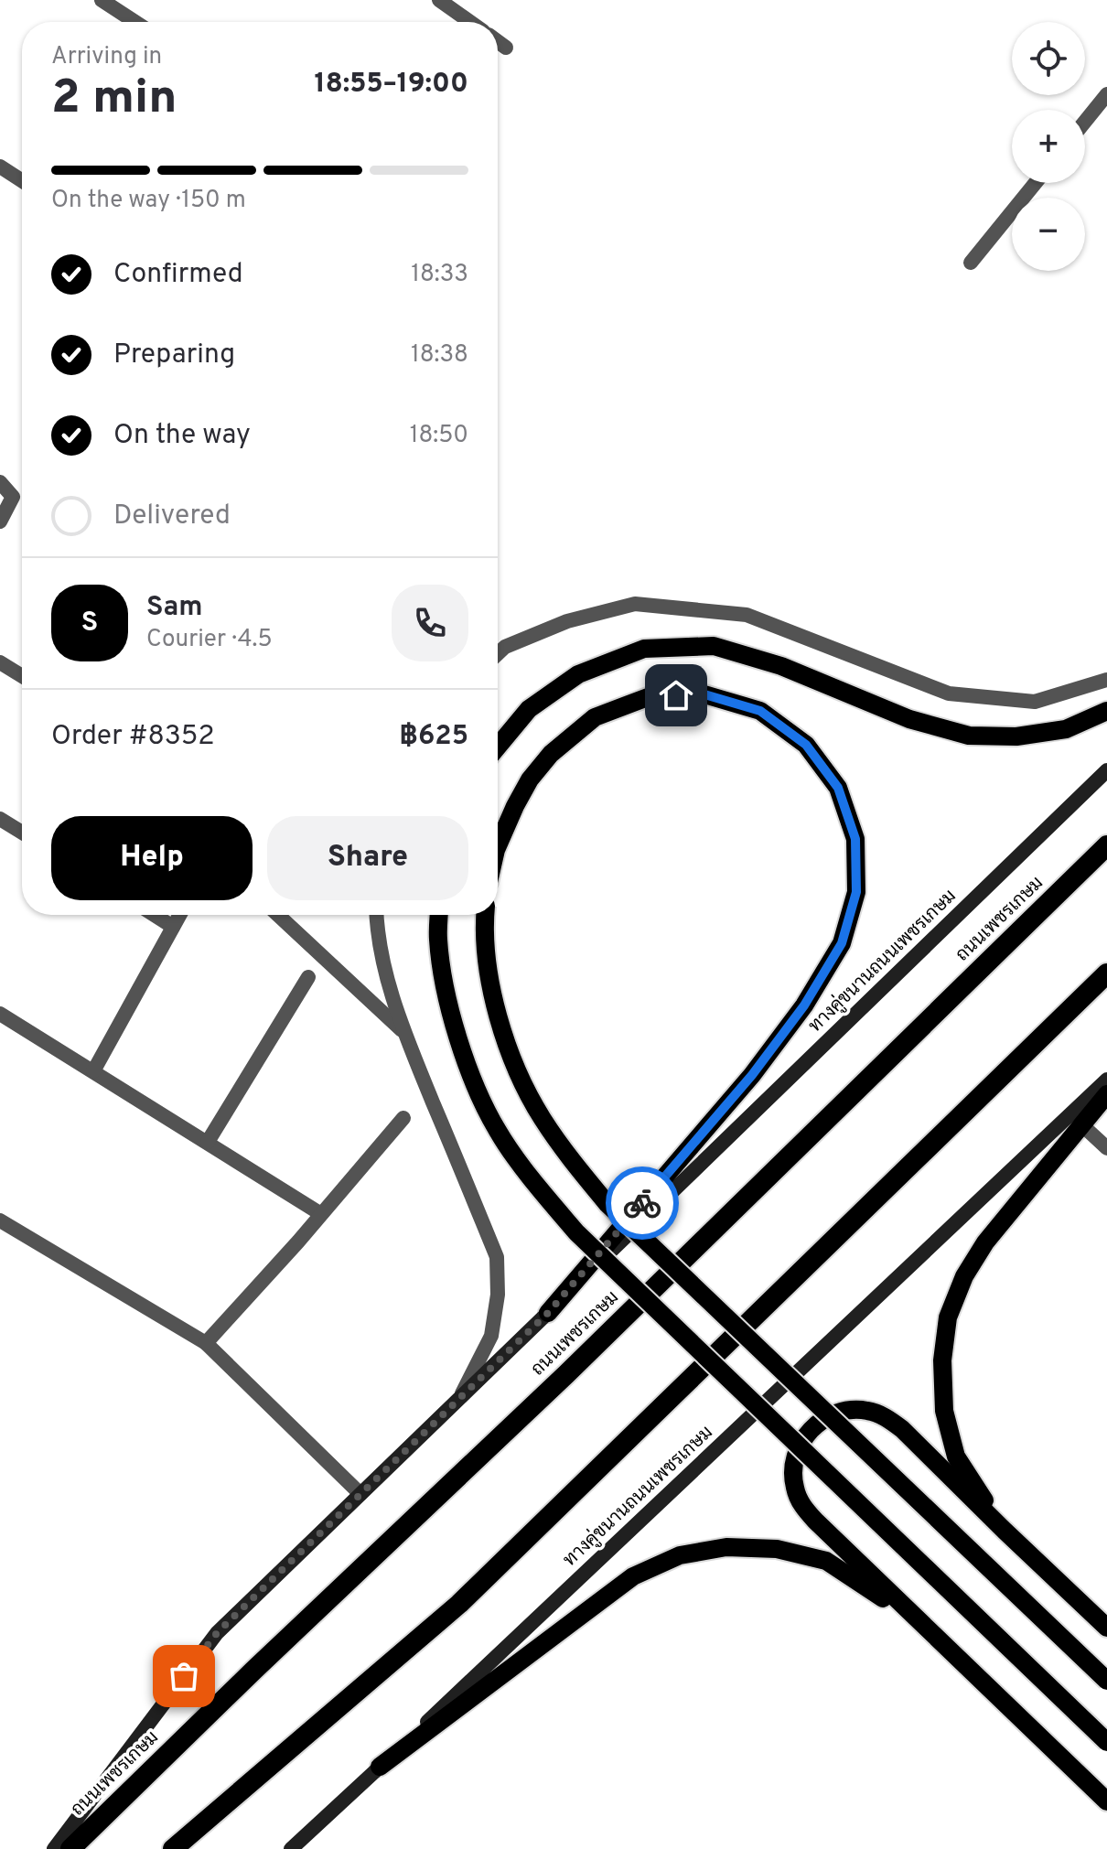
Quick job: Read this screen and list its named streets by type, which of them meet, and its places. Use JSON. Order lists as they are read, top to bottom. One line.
{"streets":{"highway":["ถนนเพชรเกษม"],"main road":["ทางคู่ขนานถนนเพชรเกษม"]},"page":{"map_buttons":["+","−"],"heading":["2 min","Arriving in","18:55–19:00"],"panel":["Sam","Courier · 4.5","Order #8352","฿625"],"bar":"On the way · 150 m","list":[["Confirmed","18:33"],["Preparing","18:38"],["On the way","18:50"],"Delivered"],"round":"S","buttons":["Help","Share"]}}
